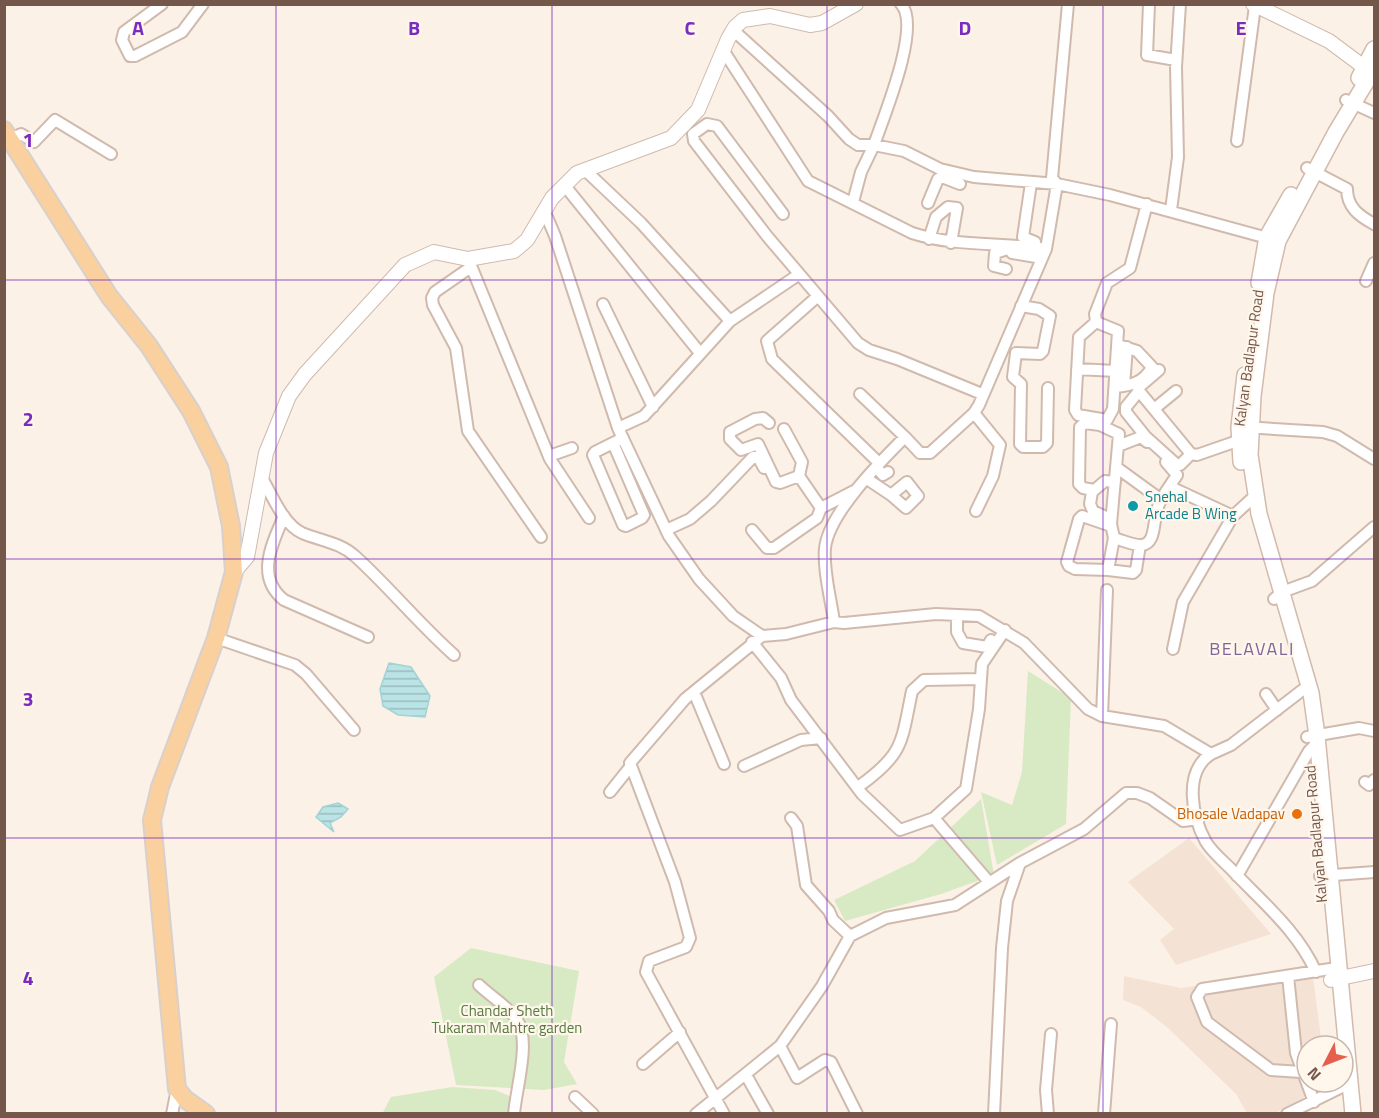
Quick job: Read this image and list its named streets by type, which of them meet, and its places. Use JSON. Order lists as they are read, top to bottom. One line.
{"streets":{"main road":["Kalyan Badlapur Road"]},"districts":["BELAVALI"],"parks":["Chandar Sheth Tukaram Mahtre garden"],"places":["Snehal Arcade B Wing","Bhosale Vadapav"],"north":"bottom left","grid":{"columns":["A","B","C","D","E"],"rows":["1","2","3","4"]}}
